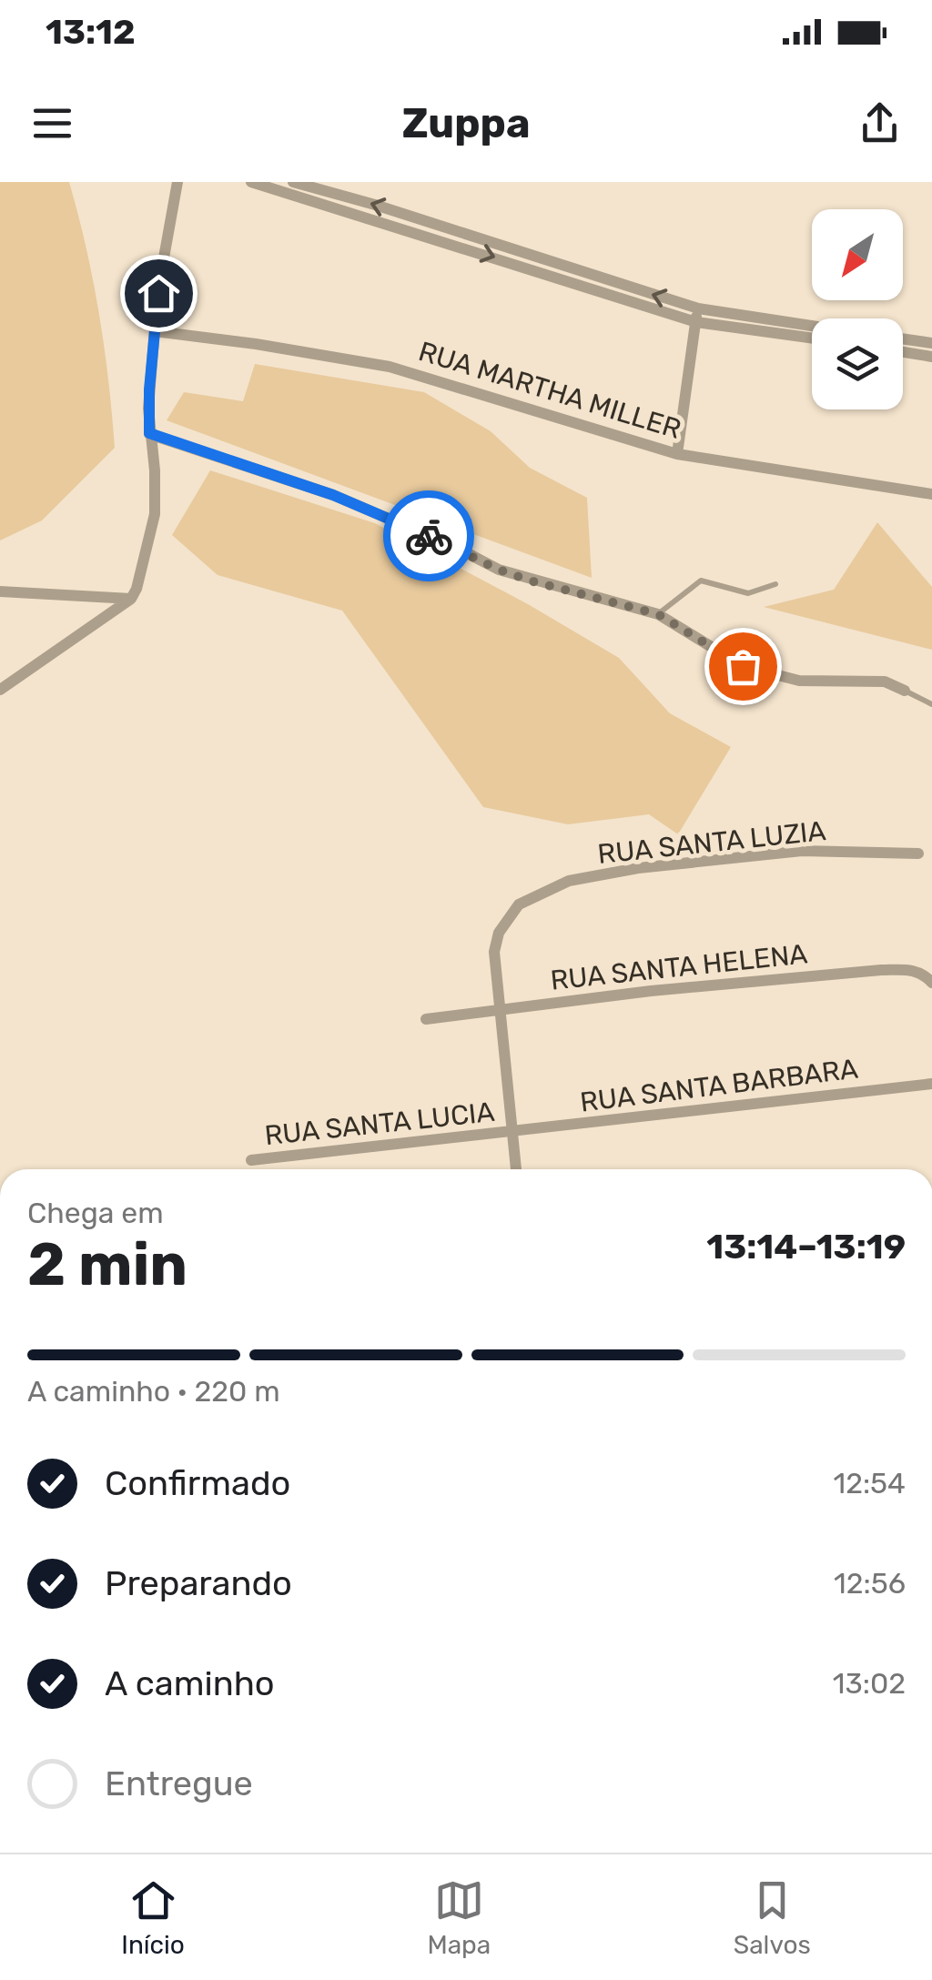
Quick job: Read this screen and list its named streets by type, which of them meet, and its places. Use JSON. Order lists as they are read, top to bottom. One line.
{"streets":{"street":["RUA MARTHA MILLER","RUA SANTA LUZIA","RUA SANTA HELENA","RUA SANTA BARBARA","RUA SANTA LUCIA"]},"crossings":[["RUA SANTA LUZIA","RUA SANTA HELENA"],["RUA SANTA LUZIA","RUA SANTA BARBARA"],["RUA SANTA LUZIA","RUA SANTA LUCIA"],["RUA SANTA BARBARA","RUA SANTA LUCIA"]],"north":"bottom left","page":{"status":"13:12","header":"Zuppa","heading":["2 min","Chega em","13:14–13:19"],"bar":"A caminho · 220 m","list":[["Confirmado","12:54"],["Preparando","12:56"],["A caminho","13:02"],"Entregue"],"tabs":["Início","Mapa","Salvos"]}}
